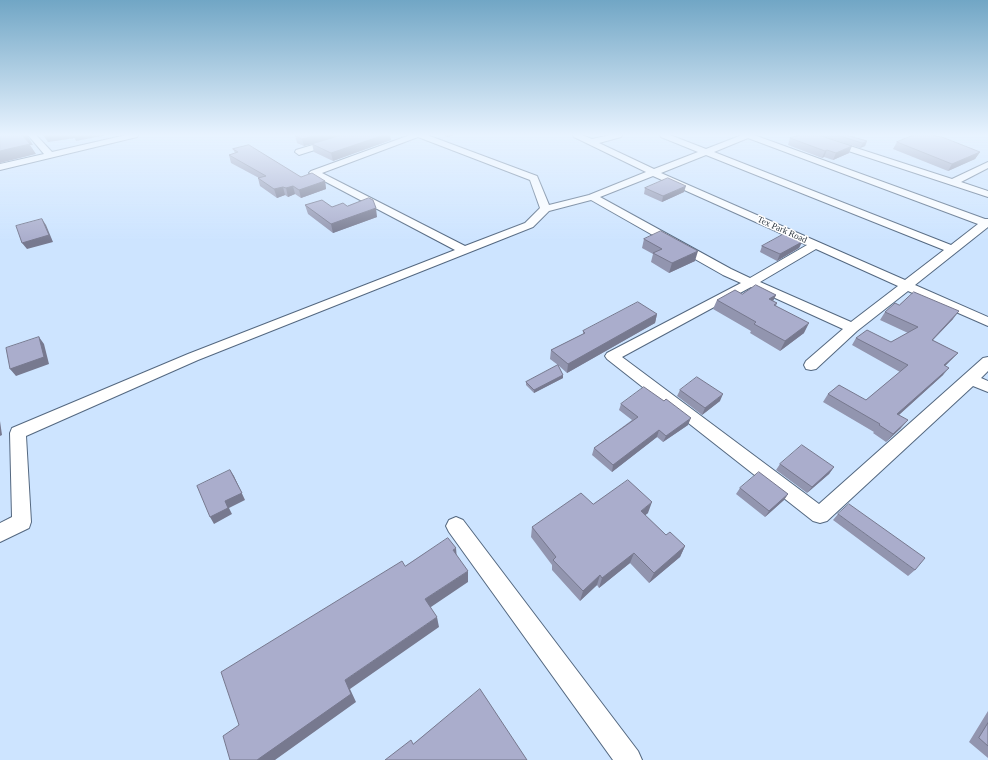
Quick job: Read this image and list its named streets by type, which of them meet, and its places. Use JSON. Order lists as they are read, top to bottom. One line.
{"streets":{"street":["Tex Park Road"]}}
